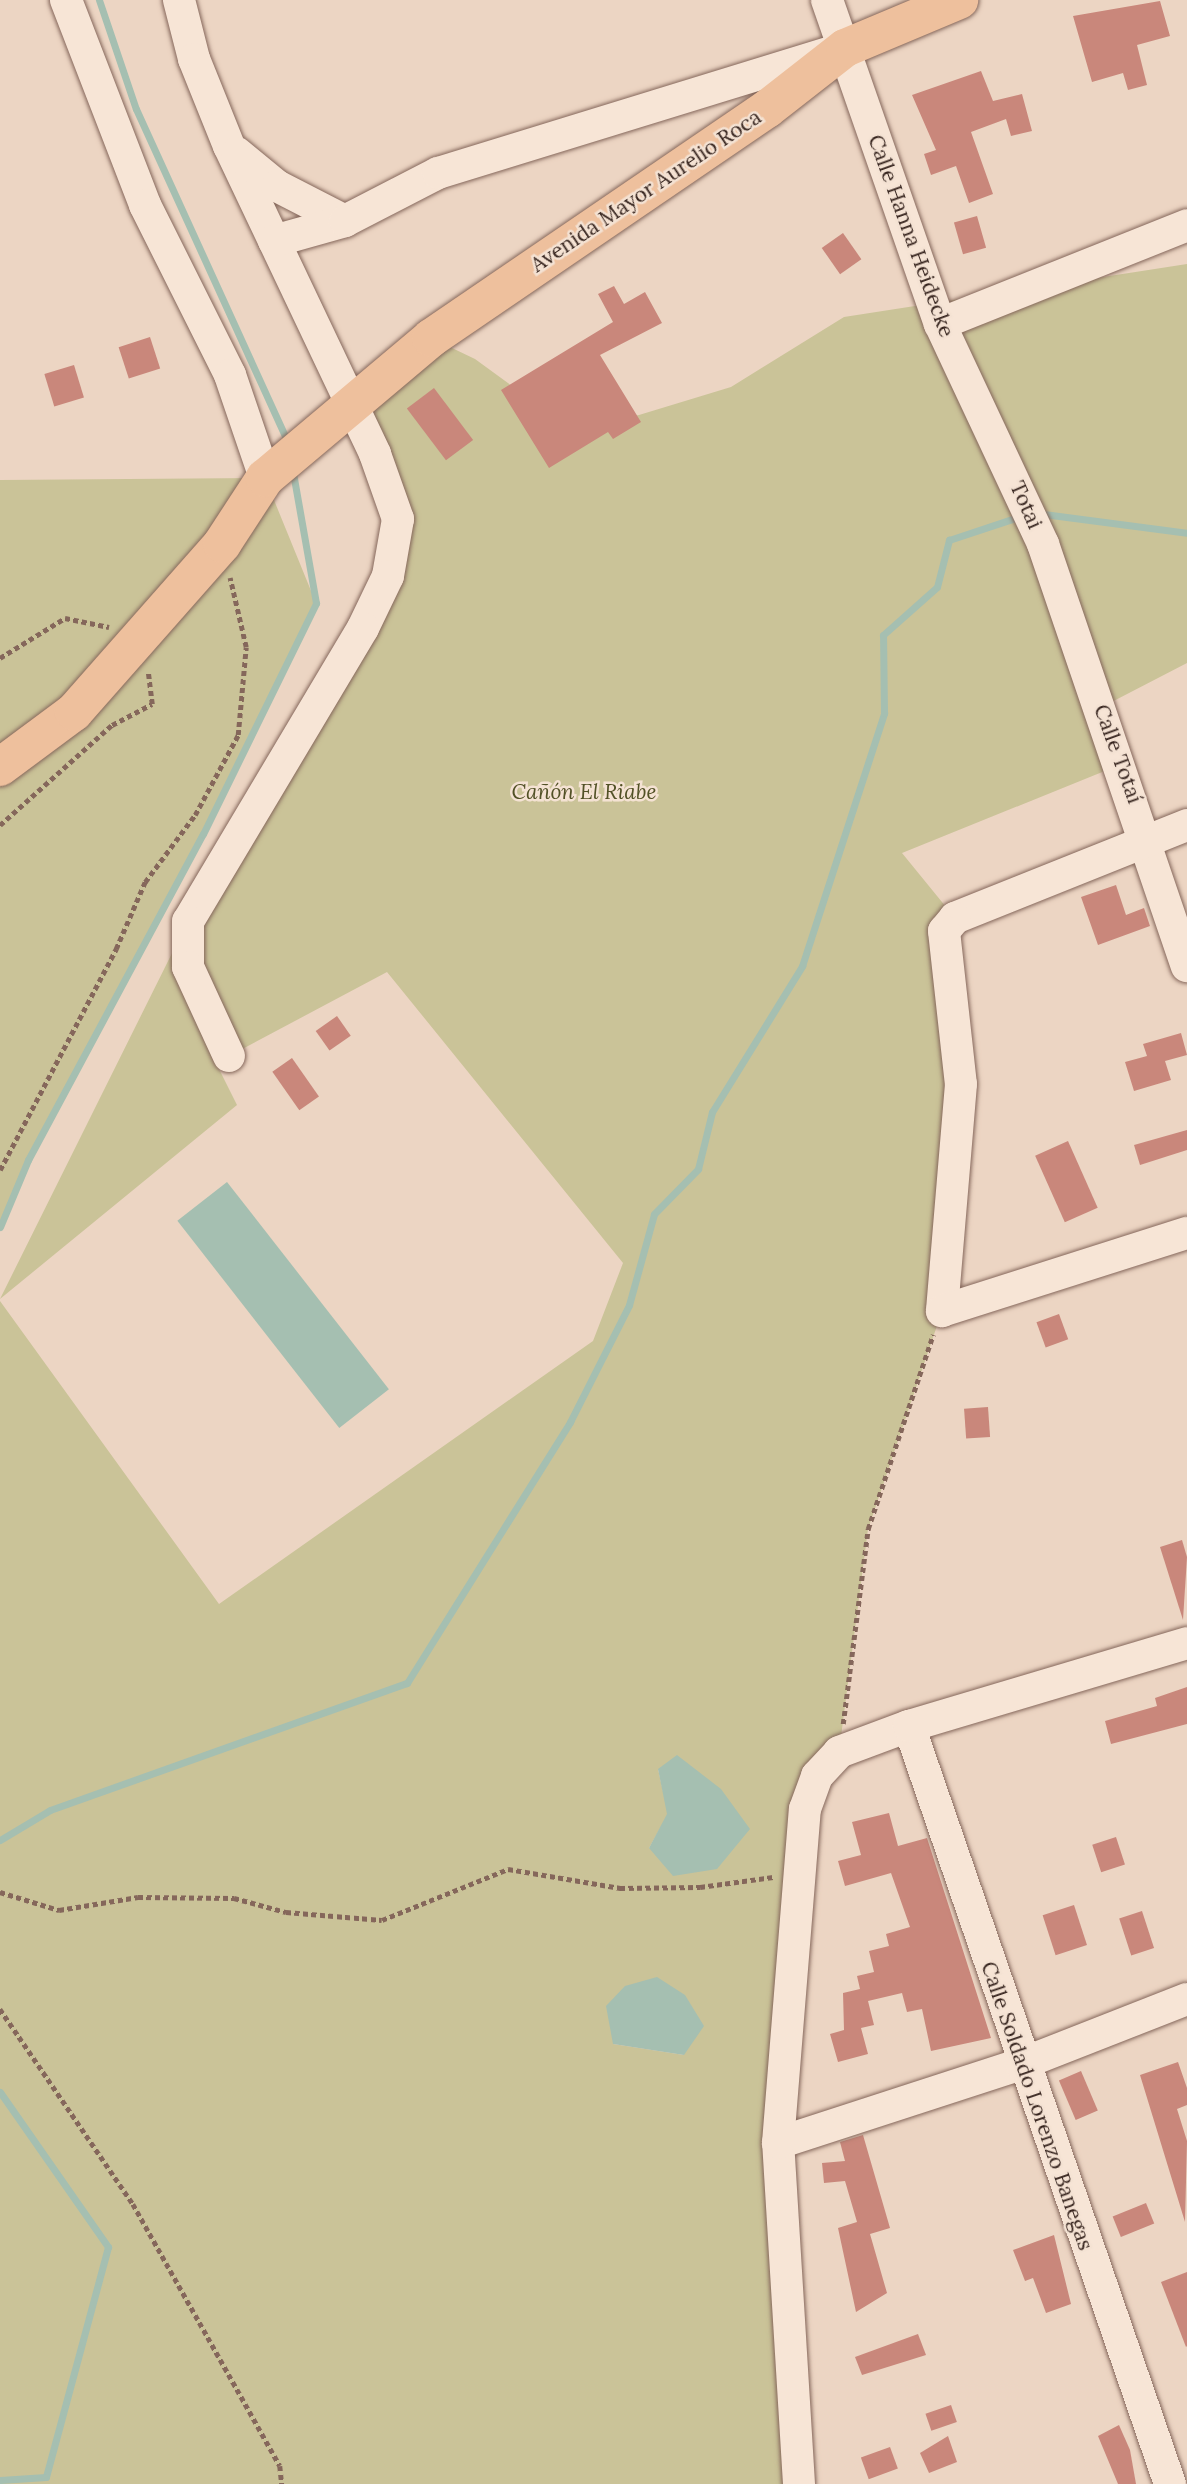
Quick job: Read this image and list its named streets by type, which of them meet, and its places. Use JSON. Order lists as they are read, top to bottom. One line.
{"streets":{"main road":["Avenida Mayor Aurelio Roca"],"street":["Calle Hanna Heidecke","Totai","Calle Totaí","Calle Soldado Lorenzo Banegas"]},"crossings":[["Avenida Mayor Aurelio Roca","Calle Hanna Heidecke"],["Calle Hanna Heidecke","Totai"],["Totai","Calle Totaí"]],"parks":["Cañón El Riabe"]}
